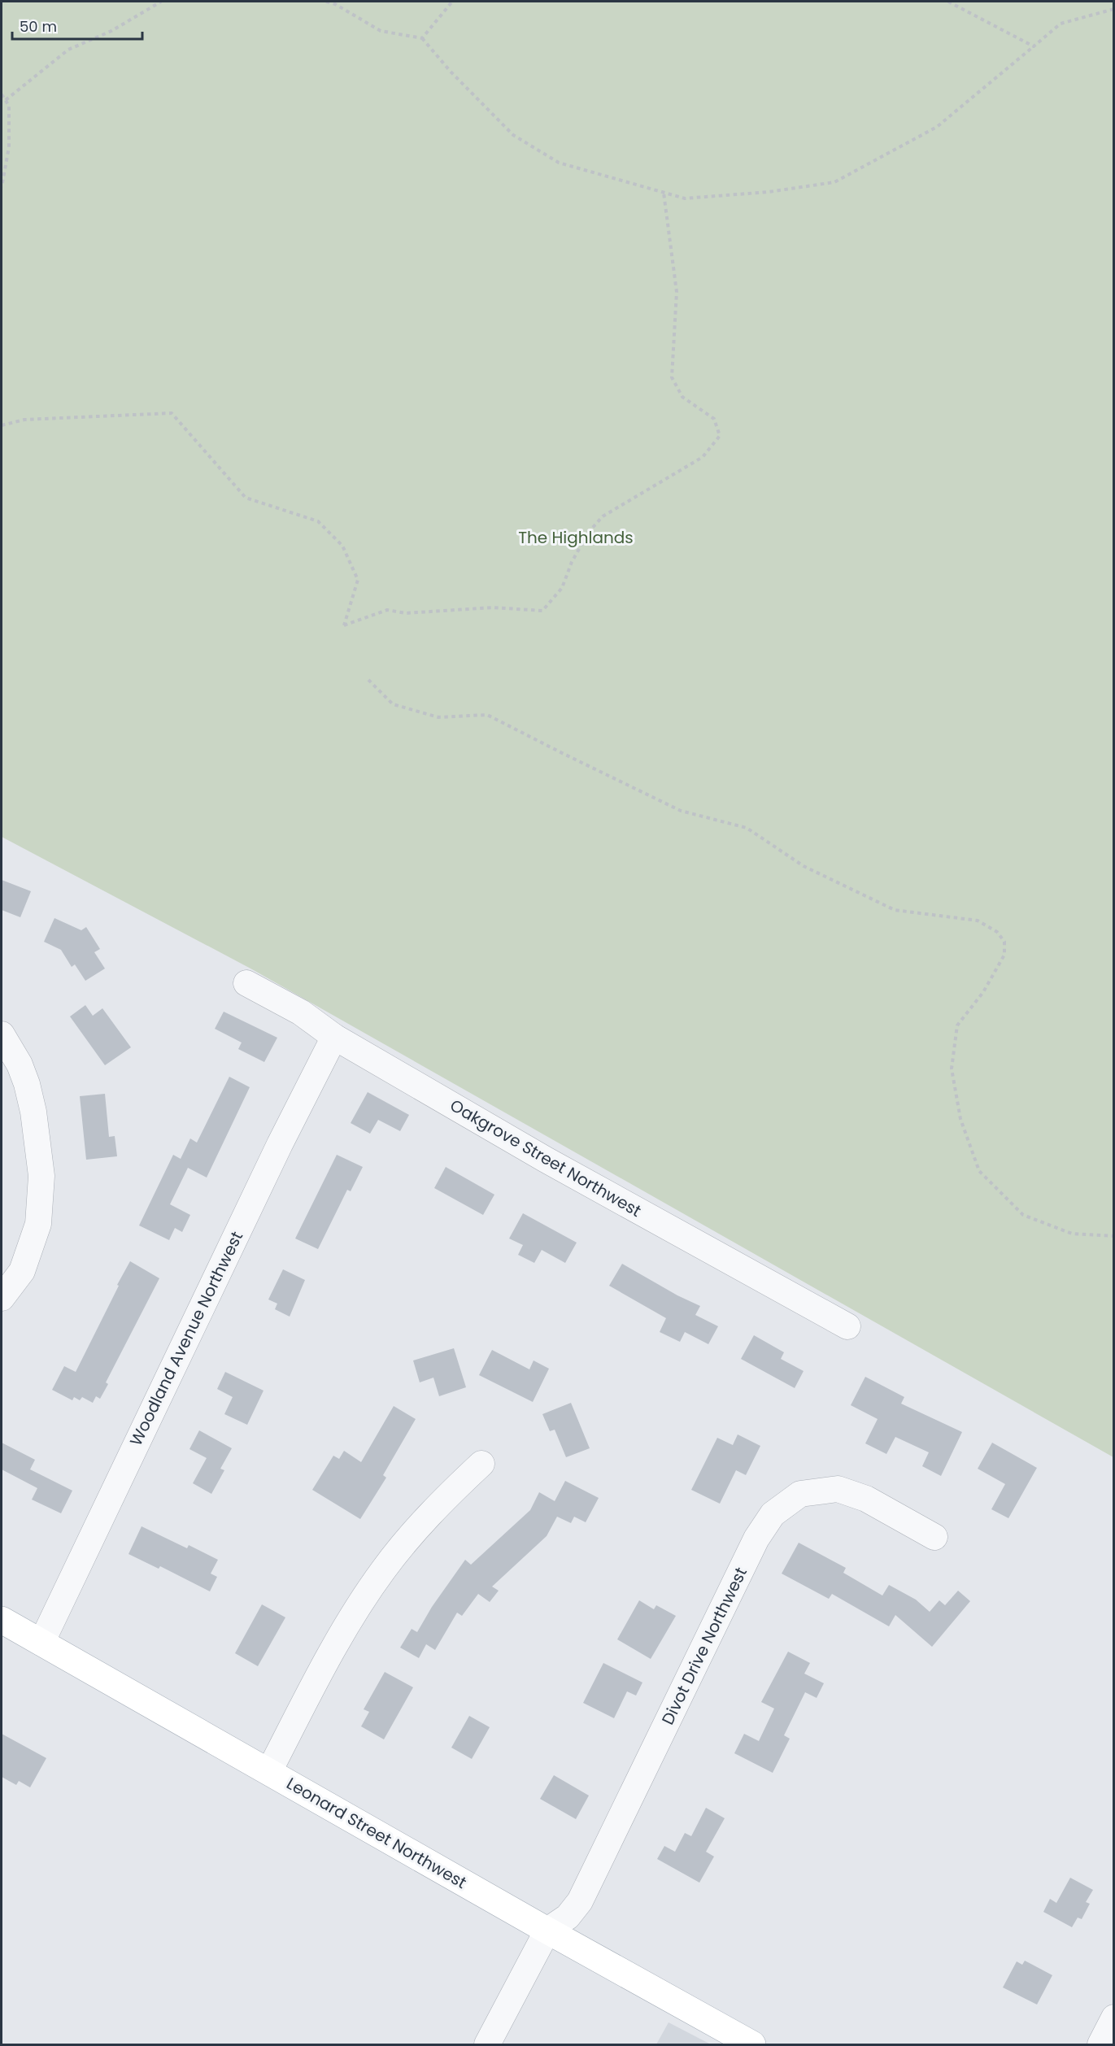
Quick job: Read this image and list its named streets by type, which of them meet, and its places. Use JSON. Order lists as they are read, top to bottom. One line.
{"streets":{"main road":["Leonard Street Northwest"],"street":["Oakgrove Street Northwest","Woodland Avenue Northwest","Divot Drive Northwest"]},"crossings":[["Oakgrove Street Northwest","Woodland Avenue Northwest"],["Woodland Avenue Northwest","Leonard Street Northwest"],["Divot Drive Northwest","Leonard Street Northwest"]],"parks":["The Highlands"],"scale_bar":"50 m"}
